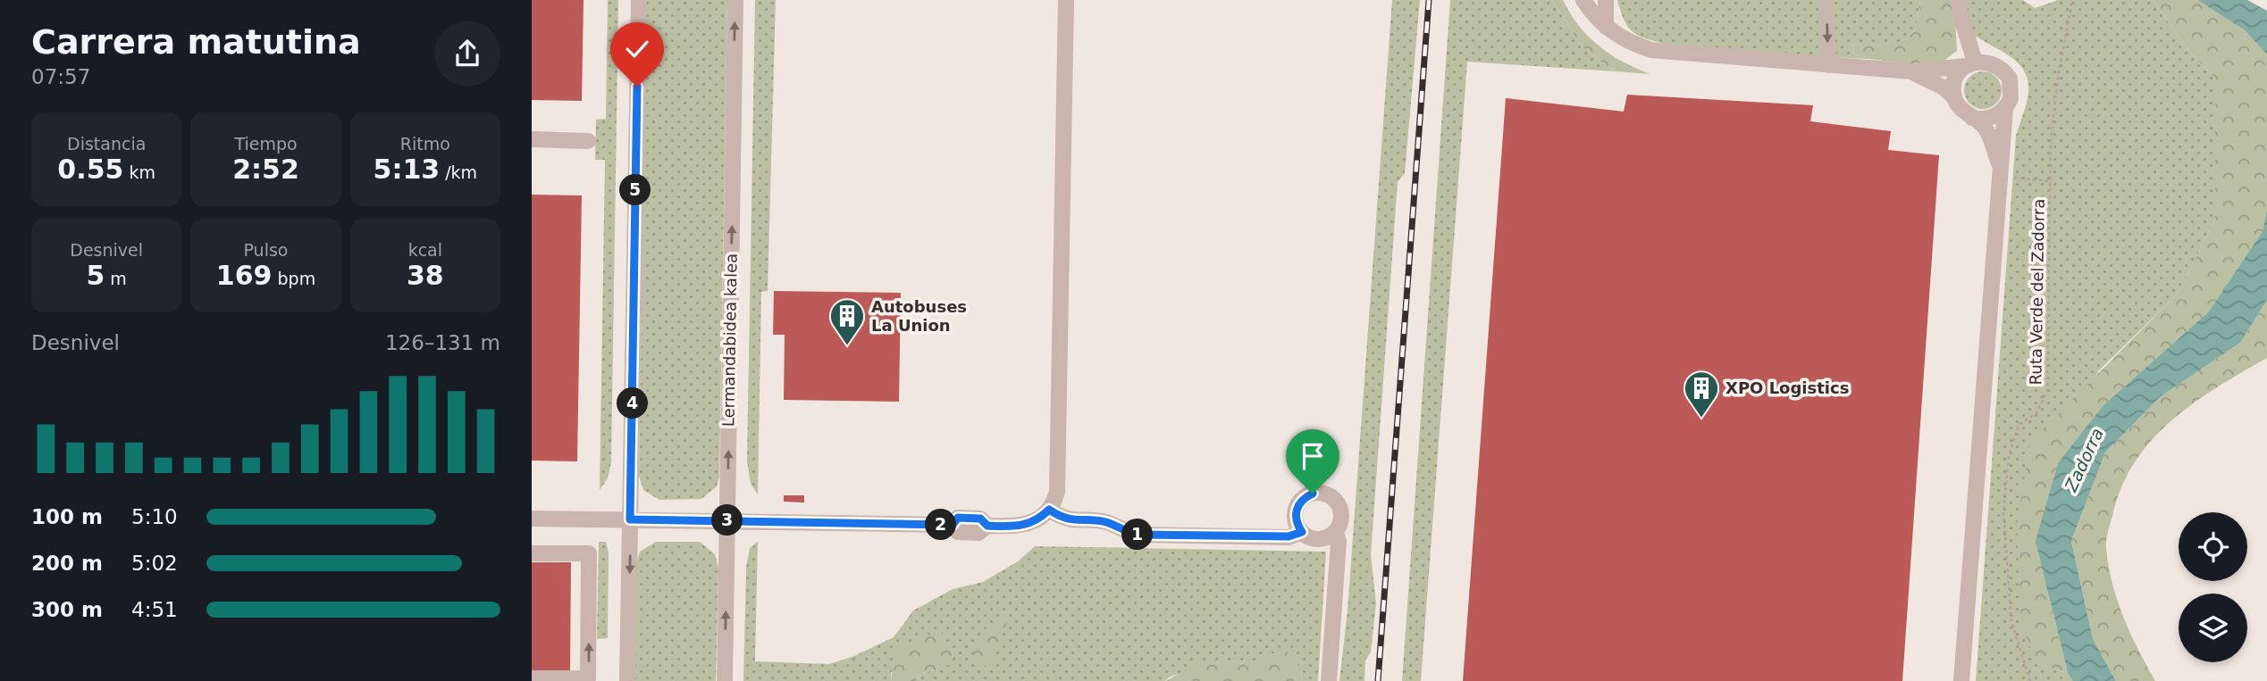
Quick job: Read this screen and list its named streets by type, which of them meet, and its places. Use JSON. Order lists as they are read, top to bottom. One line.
{"streets":{"street":["Lermandabidea kalea"],"path":["Ruta Verde del Zadorra"]},"water":["Zadorra"],"places":{"building":["Autobuses La Union","XPO Logistics"]},"page":{"heading":["Carrera matutina","07:57"],"stats":[["Distancia","0.55 km"],["Tiempo","2:52"],["Ritmo","5:13 /km"],["Desnivel","5 m"],["Pulso","169 bpm"],["kcal","38"]],"pins":["5","4","3","2","1"],"chart":["Desnivel","126–131 m"],"list":[{"name":"100 m","note":"5:10"},{"name":"200 m","note":"5:02"},{"name":"300 m","note":"4:51"}]}}
